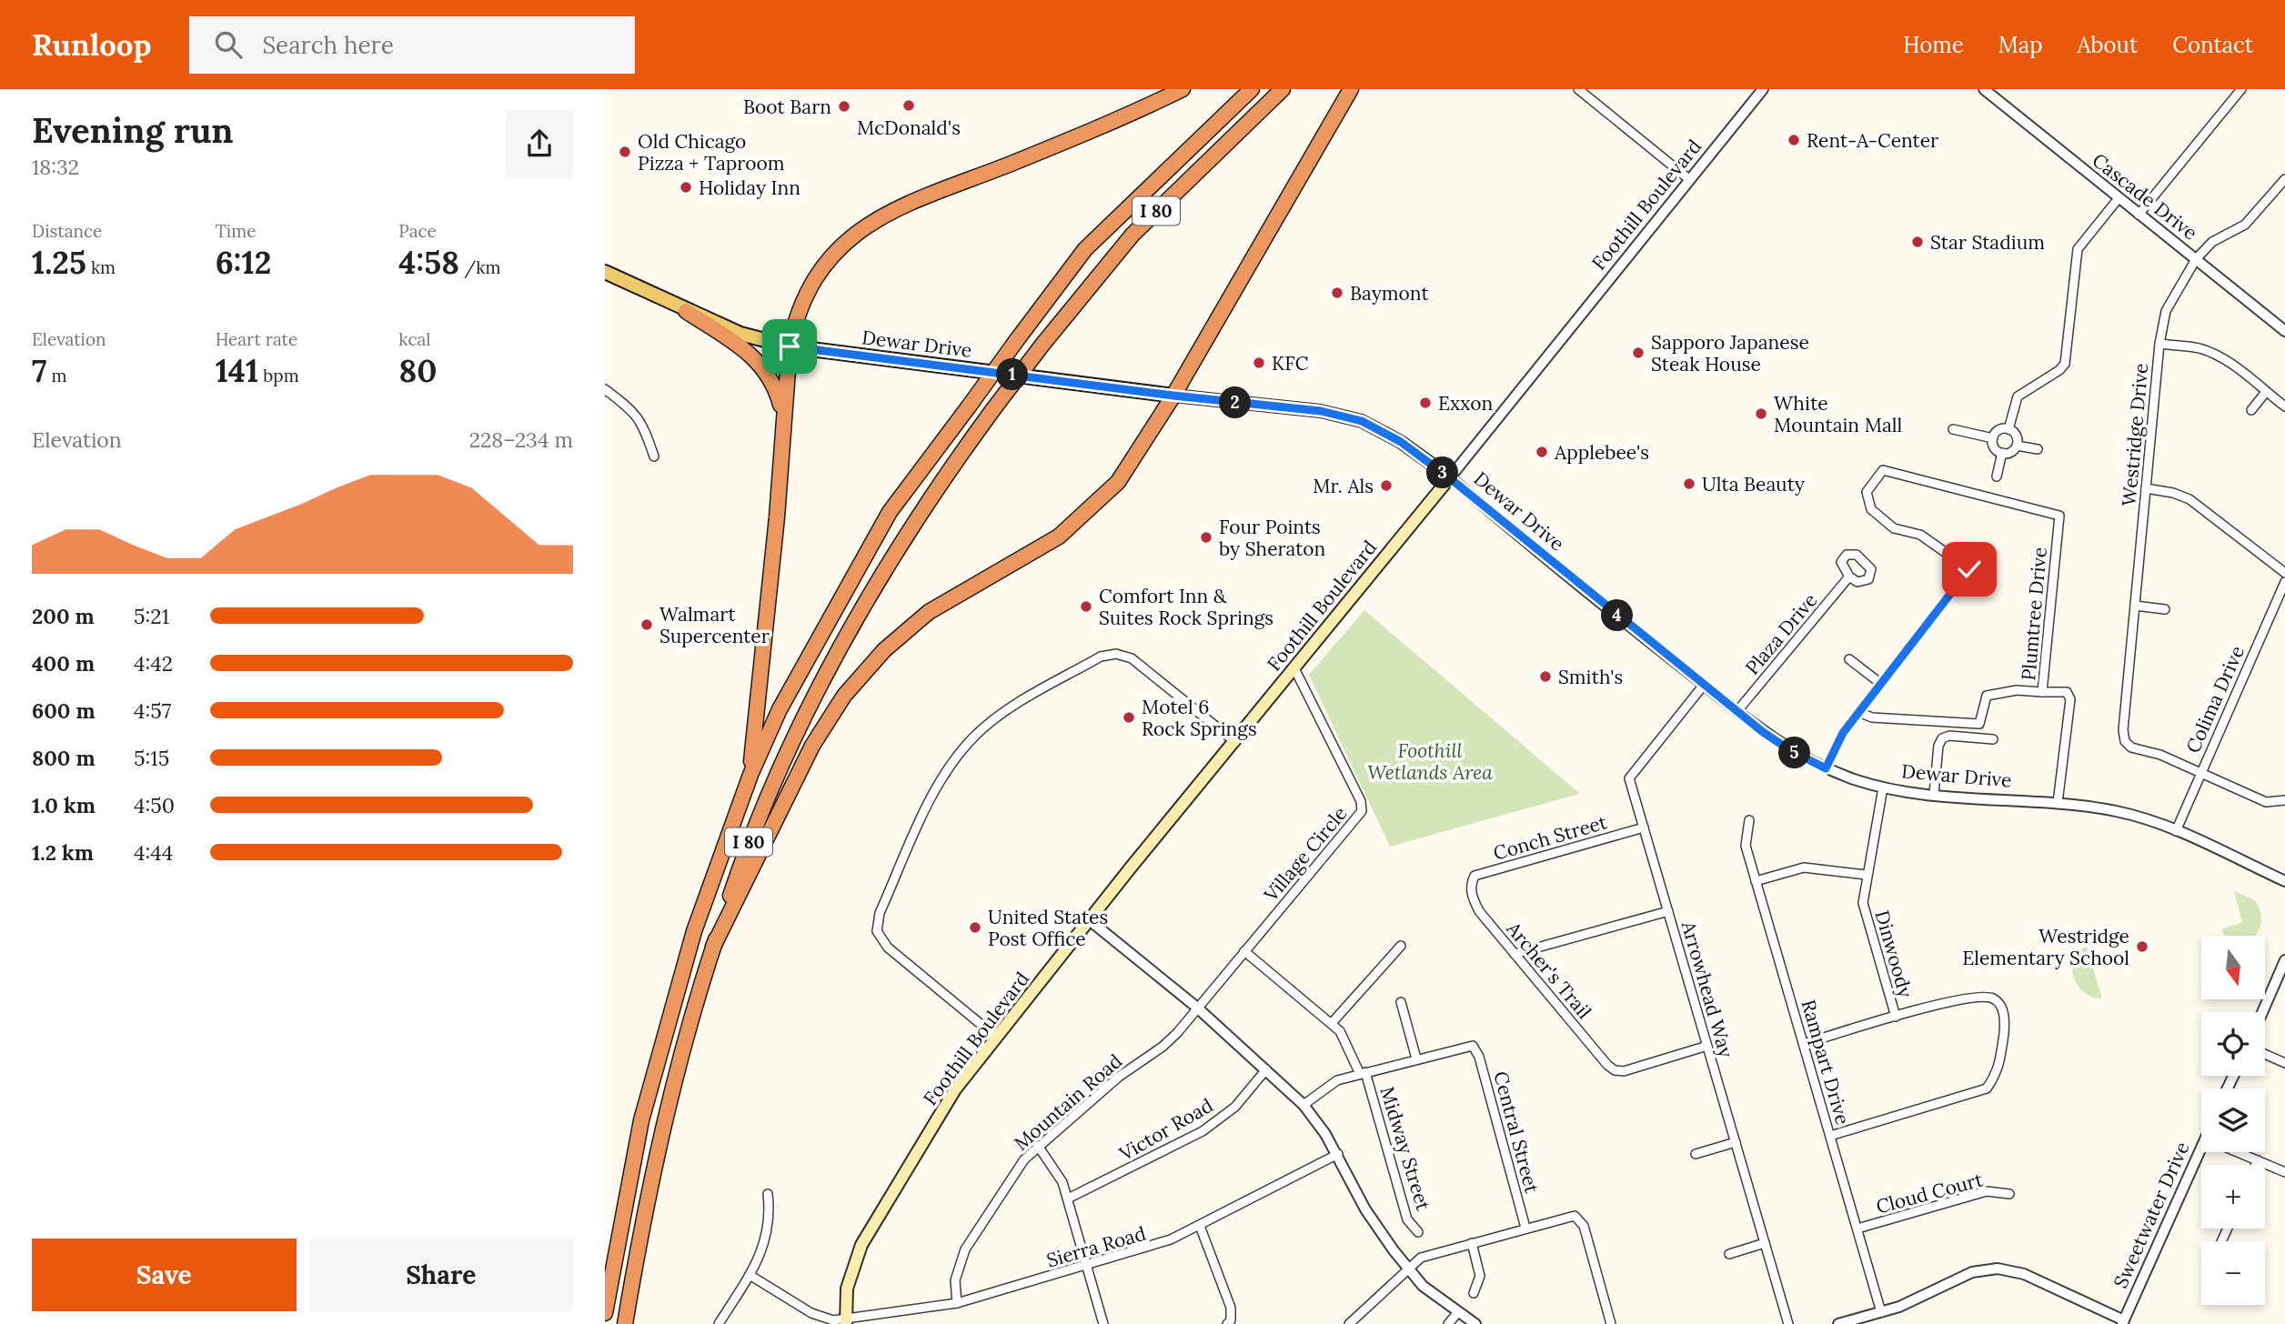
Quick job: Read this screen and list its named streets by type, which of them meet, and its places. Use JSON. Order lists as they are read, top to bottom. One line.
{"streets":{"highway":["I 80"],"main road":["Foothill Boulevard","Dewar Drive"],"street":["Cascade Drive","Westridge Drive","Plumtree Drive","Plaza Drive","Colima Drive","Conch Street","Village Circle","Dinwoody","Archer's Trail","Arrowhead Way","Rampart Drive","Mountain Road","Victor Road","Central Street","Midway Street","Cloud Court","Sweetwater Drive","Sierra Road"]},"crossings":[["Cascade Drive","Westridge Drive"],["Foothill Boulevard","Dewar Drive"],["Foothill Boulevard","Village Circle"],["Foothill Boulevard","Sierra Road"],["Dewar Drive","Plumtree Drive"],["Dewar Drive","Plaza Drive"],["Dewar Drive","Colima Drive"],["Dewar Drive","Dinwoody"],["Dewar Drive","Arrowhead Way"],["Westridge Drive","Colima Drive"],["Conch Street","Archer's Trail"],["Conch Street","Arrowhead Way"],["Village Circle","Mountain Road"],["Village Circle","Midway Street"],["Archer's Trail","Arrowhead Way"],["Rampart Drive","Cloud Court"],["Mountain Road","Midway Street"],["Mountain Road","Sierra Road"]],"parks":["Foothill Wetlands Area"],"places":["McDonald's","Boot Barn","Rent-A-Center","Old Chicago Pizza + Taproom","Holiday Inn","Star Stadium","Baymont","Sapporo Japanese Steak House","KFC","Exxon","White Mountain Mall","Applebee's","Ulta Beauty","Mr. Als","Four Points by Sheraton","Comfort Inn & Suites Rock Springs","Walmart Supercenter","Smith's","Motel 6 Rock Springs","United States Post Office","Westridge Elementary School"],"north":"bottom","page":{"header":"Runloop","search":"Search here","nav":["Home","Map","About","Contact"],"heading":["Evening run","18:32"],"stats":[["Distance","1.25 km"],["Time","6:12"],["Pace","4:58 /km"],["Elevation","7 m"],["Heart rate","141 bpm"],["kcal","80"]],"pins":["1","2","3","4","5"],"chart":["Elevation","228–234 m"],"list":[{"name":"200 m","note":"5:21"},{"name":"400 m","note":"4:42"},{"name":"600 m","note":"4:57"},{"name":"800 m","note":"5:15"},{"name":"1.0 km","note":"4:50"},{"name":"1.2 km","note":"4:44"}],"map_buttons":["+","−"],"buttons":["Save","Share"]}}
